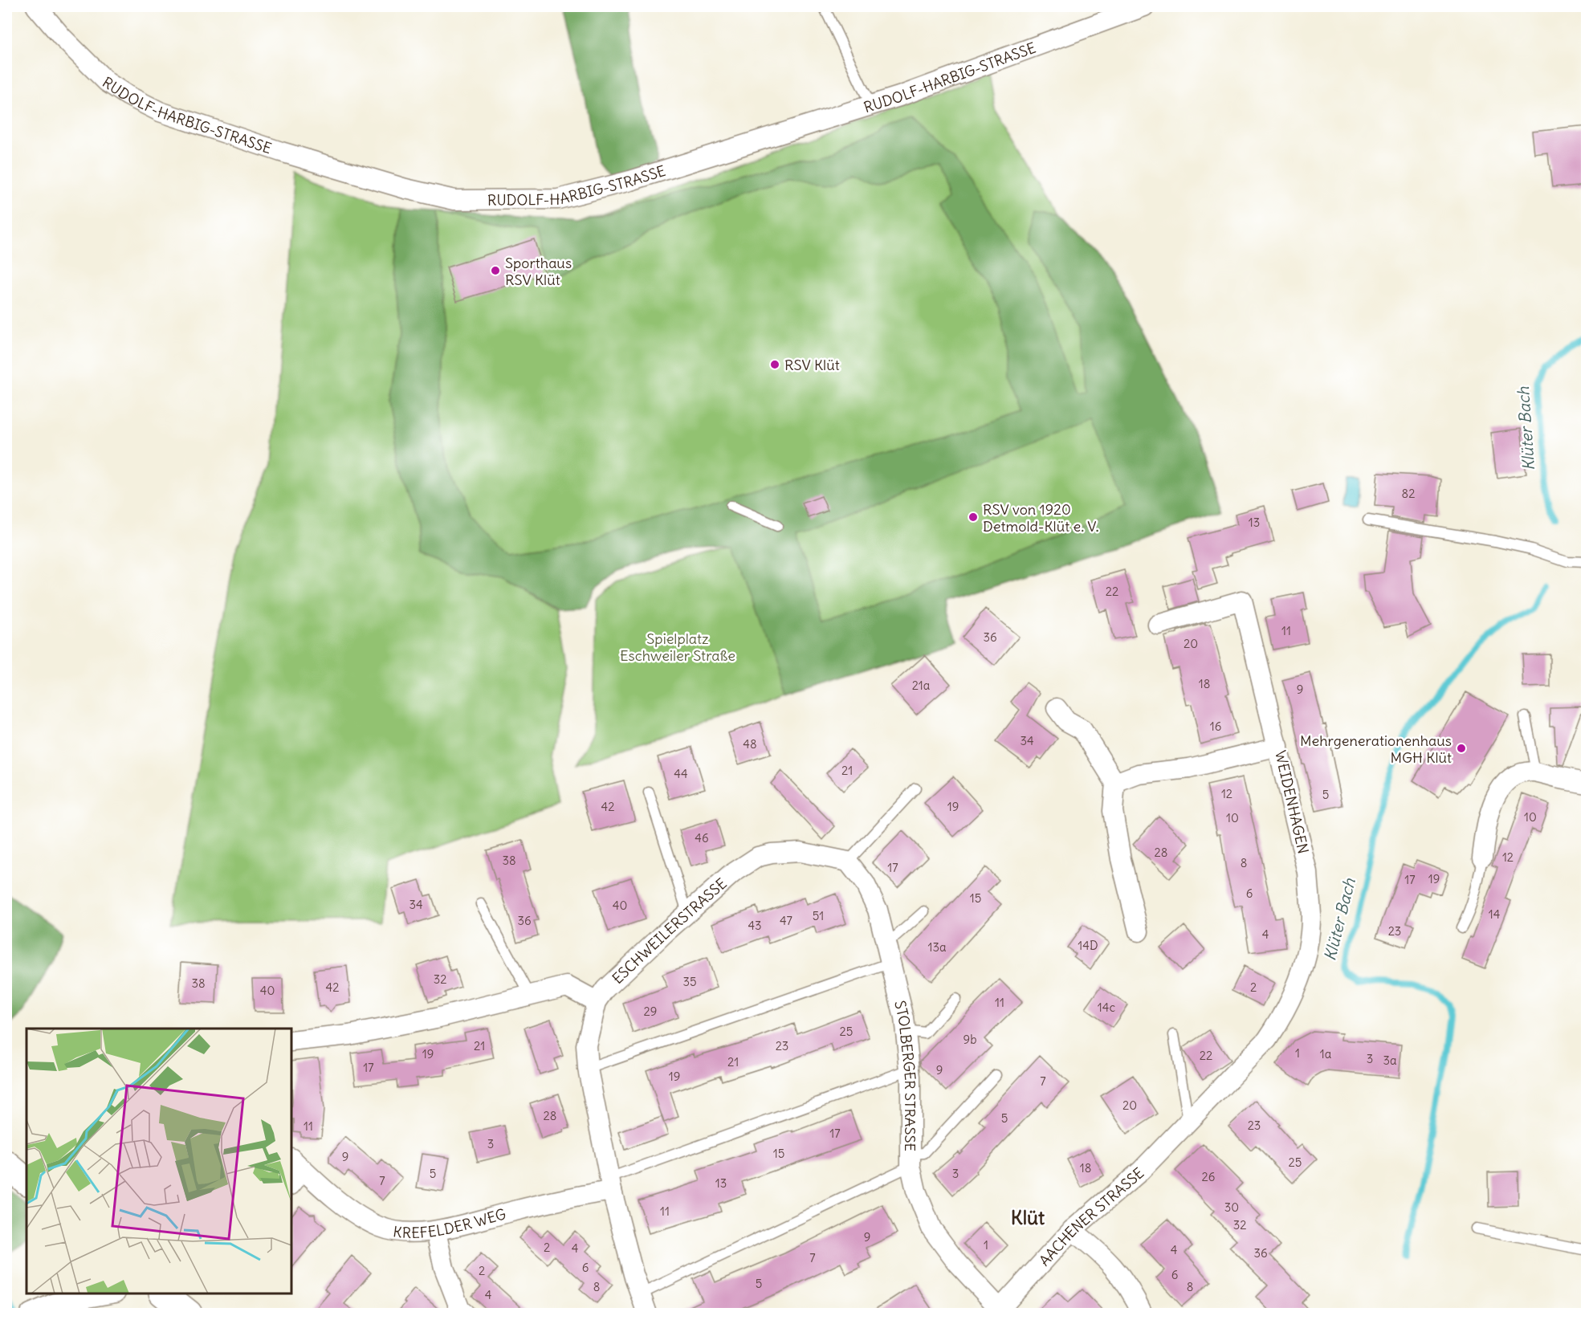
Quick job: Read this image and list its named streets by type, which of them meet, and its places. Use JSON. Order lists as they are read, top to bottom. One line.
{"streets":{"street":["RUDOLF-HARBIG-STRASSE","WEIDENHAGEN","ESCHWEILERSTRASSE","STOLBERGER STRASSE","AACHENER STRASSE","KREFELDER WEG"]},"crossings":[["WEIDENHAGEN","AACHENER STRASSE"],["ESCHWEILERSTRASSE","STOLBERGER STRASSE"],["ESCHWEILERSTRASSE","KREFELDER WEG"],["STOLBERGER STRASSE","AACHENER STRASSE"]],"districts":["Klüt"],"water":["Klüter Bach"],"parks":["Spielplatz Eschweiler Straße"],"places":["Sporthaus RSV Klüt","RSV Klüt","RSV von 1920 Detmold-Klüt e. V.","Mehrgenerationenhaus MGH Klüt"],"house_numbers":["82","13","22","11","36","20","18","21a","9","16","34","48","21","44","12","5","42","19","10","10","46","28","12","38","8","17","19","17","6","15","34","40","14","51","36","47","43","23","4","14D","13a","32","35","38","42","2","40","11","14c","29","25","9b","21","23","1","19","1a","22","3","3a","21","17","9","19","7","20","28","5","23","11","17","3","15","9","25","18","5","3","26","7","13","30","11","32","9","1","2","4","4","36","7","6","2","6","5","8","8","4"]}
